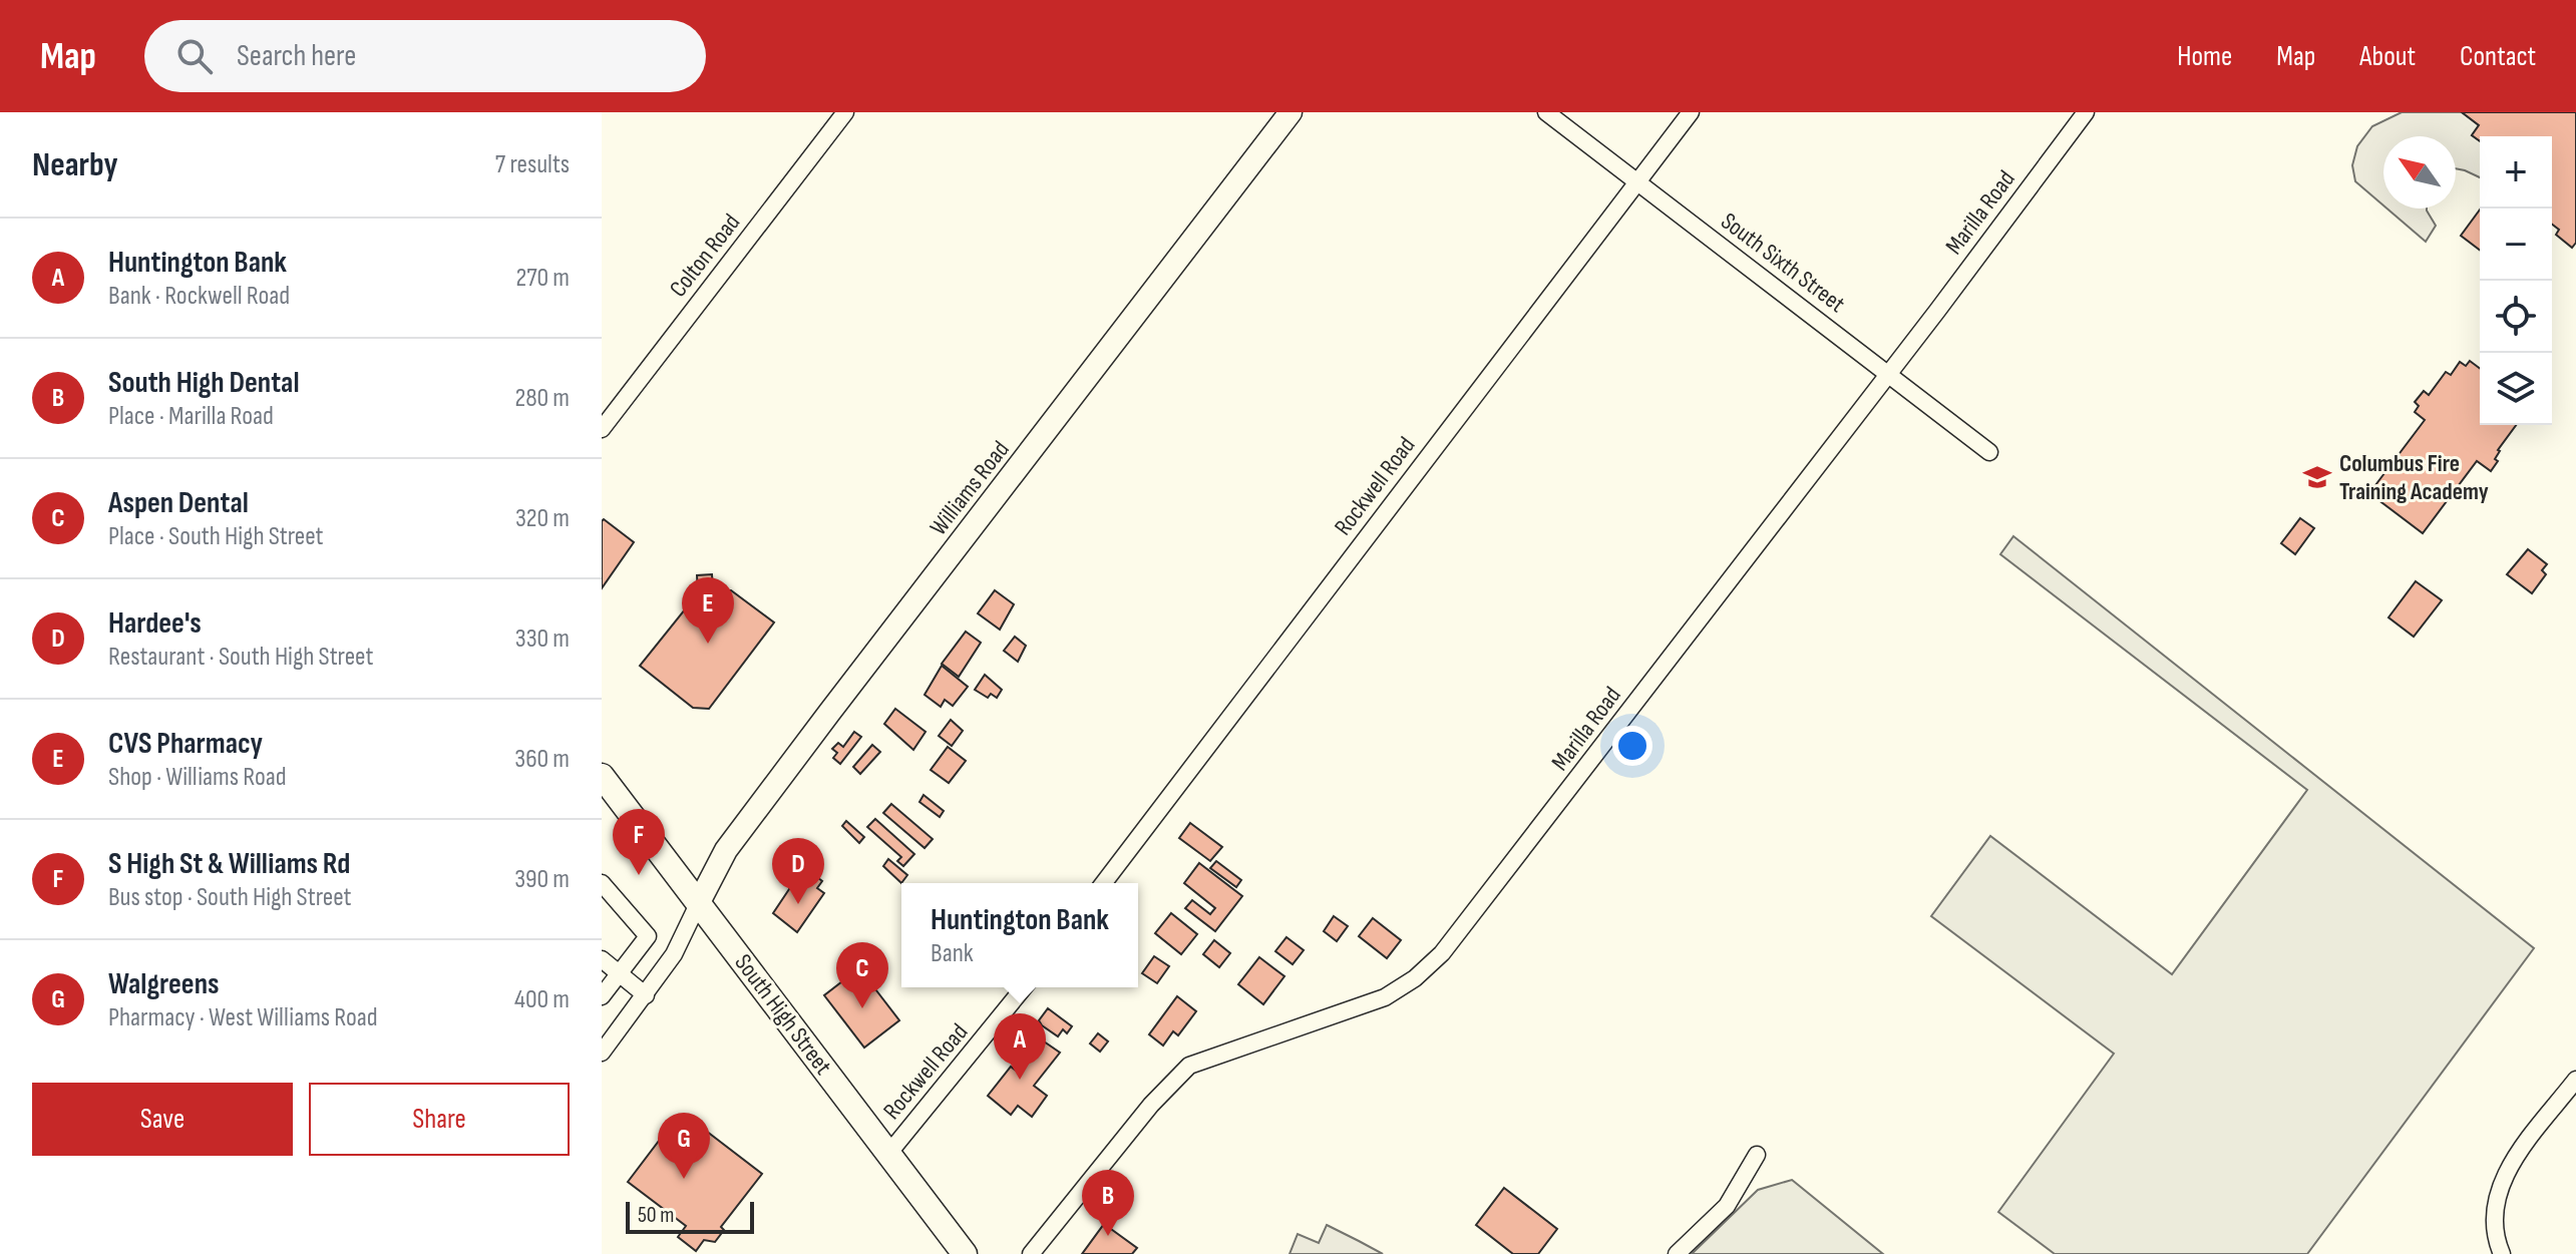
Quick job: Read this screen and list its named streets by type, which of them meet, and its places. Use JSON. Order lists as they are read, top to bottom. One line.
{"streets":{"main road":["Williams Road","South High Street"],"street":["Marilla Road","Colton Road","South Sixth Street","Rockwell Road"]},"crossings":[["Marilla Road","South Sixth Street"],["South Sixth Street","Rockwell Road"],["Rockwell Road","South High Street"],["Williams Road","South High Street"]],"places":{"school or university":["Columbus Fire Training Academy"]},"scale_bar":"50 m","north":"top left","page":{"header":"Map","search":"Search here","nav":["Home","Map","About","Contact"],"heading":["Nearby","7 results"],"map_buttons":["+","−"],"list":[{"mark":"A","name":"Huntington Bank","note":"Bank · Rockwell Road","value":"270 m"},{"mark":"B","name":"South High Dental","note":"Place · Marilla Road","value":"280 m"},{"mark":"C","name":"Aspen Dental","note":"Place · South High Street","value":"320 m"},{"mark":"D","name":"Hardee's","note":"Restaurant · South High Street","value":"330 m"},{"mark":"E","name":"CVS Pharmacy","note":"Shop · Williams Road","value":"360 m"},{"mark":"F","name":"S High St & Williams Rd","note":"Bus stop · South High Street","value":"390 m"},{"mark":"G","name":"Walgreens","note":"Pharmacy · West Williams Road","value":"400 m"}],"pins":["E","F","D","C","A","G","B"],"popup":["Huntington Bank","Bank"],"buttons":["Save","Share"],"scale":"50 m"}}
